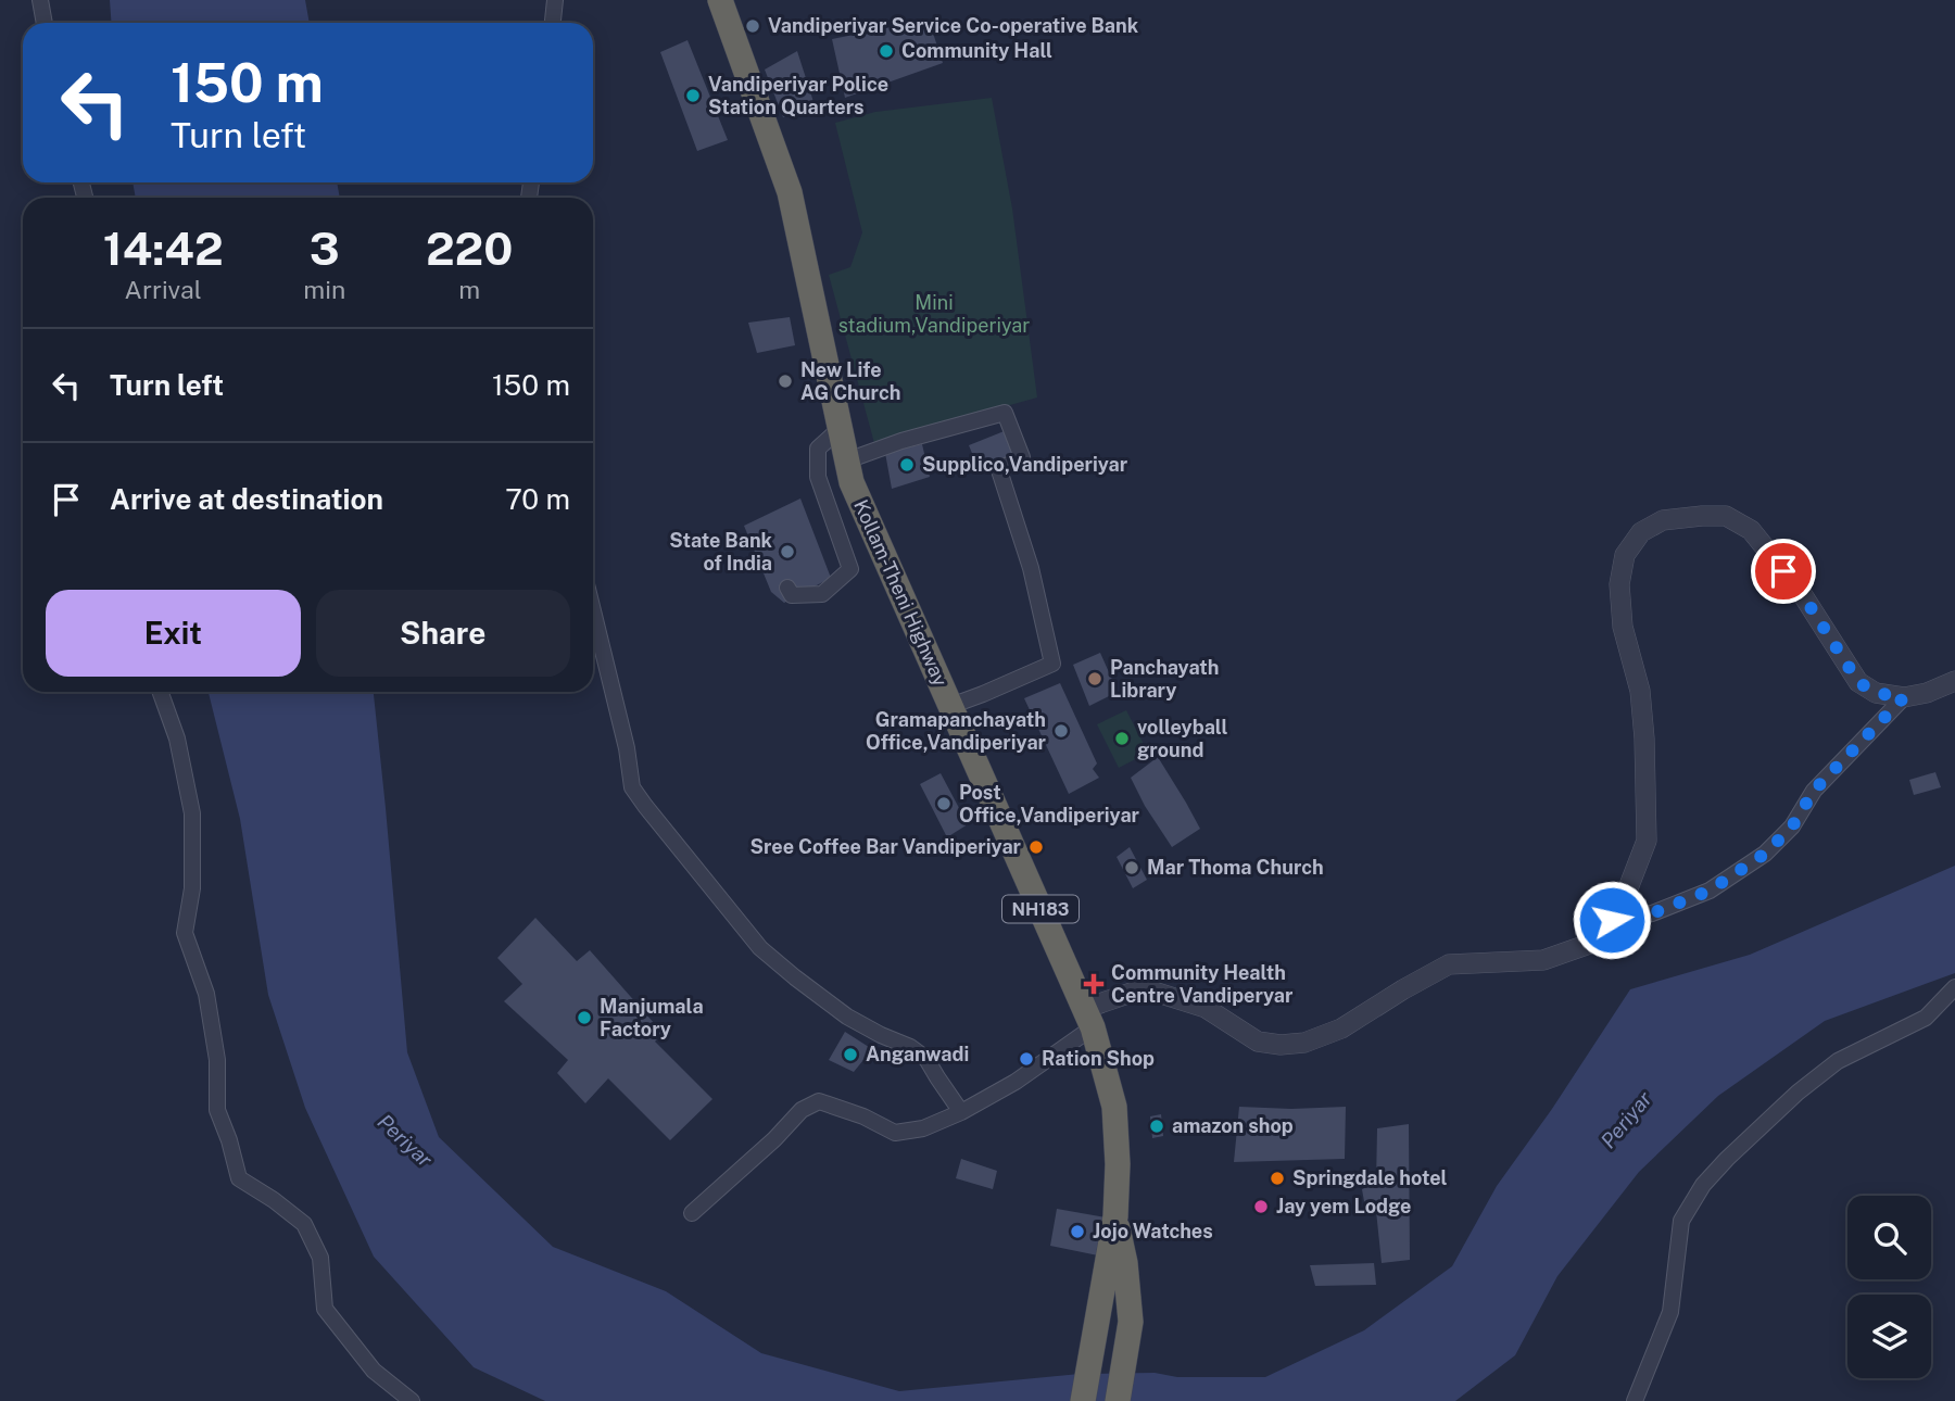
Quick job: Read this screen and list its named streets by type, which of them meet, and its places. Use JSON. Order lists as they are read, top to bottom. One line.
{"streets":{"highway":["Kollam-Theni Highway","NH183"]},"crossings":[["Kollam-Theni Highway","NH183"]],"water":["Periyar"],"parks":["Mini stadium,Vandiperiyar"],"places":{"other":["Vandiperiyar Service Co-operative Bank","Community Hall","Vandiperiyar Police Station Quarters","New Life AG Church","Supplico,Vandiperiyar","State Bank of India","Panchayath Library","Gramapanchayath Office,Vandiperiyar","volleyball ground","Post Office,Vandiperiyar","Sree Coffee Bar Vandiperiyar","Mar Thoma Church","Manjumala Factory","Anganwadi","Ration Shop","amazon shop","Springdale hotel","Jay yem Lodge","Jojo Watches"],"health":["Community Health Centre Vandiperyar"]},"page":{"turn":["150 m","Turn left"],"eta":["14:42","Arrival","3","min","220","m"],"list":[{"name":"Turn left","value":"150 m"},{"name":"Arrive at destination","value":"70 m"}],"buttons":["Exit","Share"]}}
